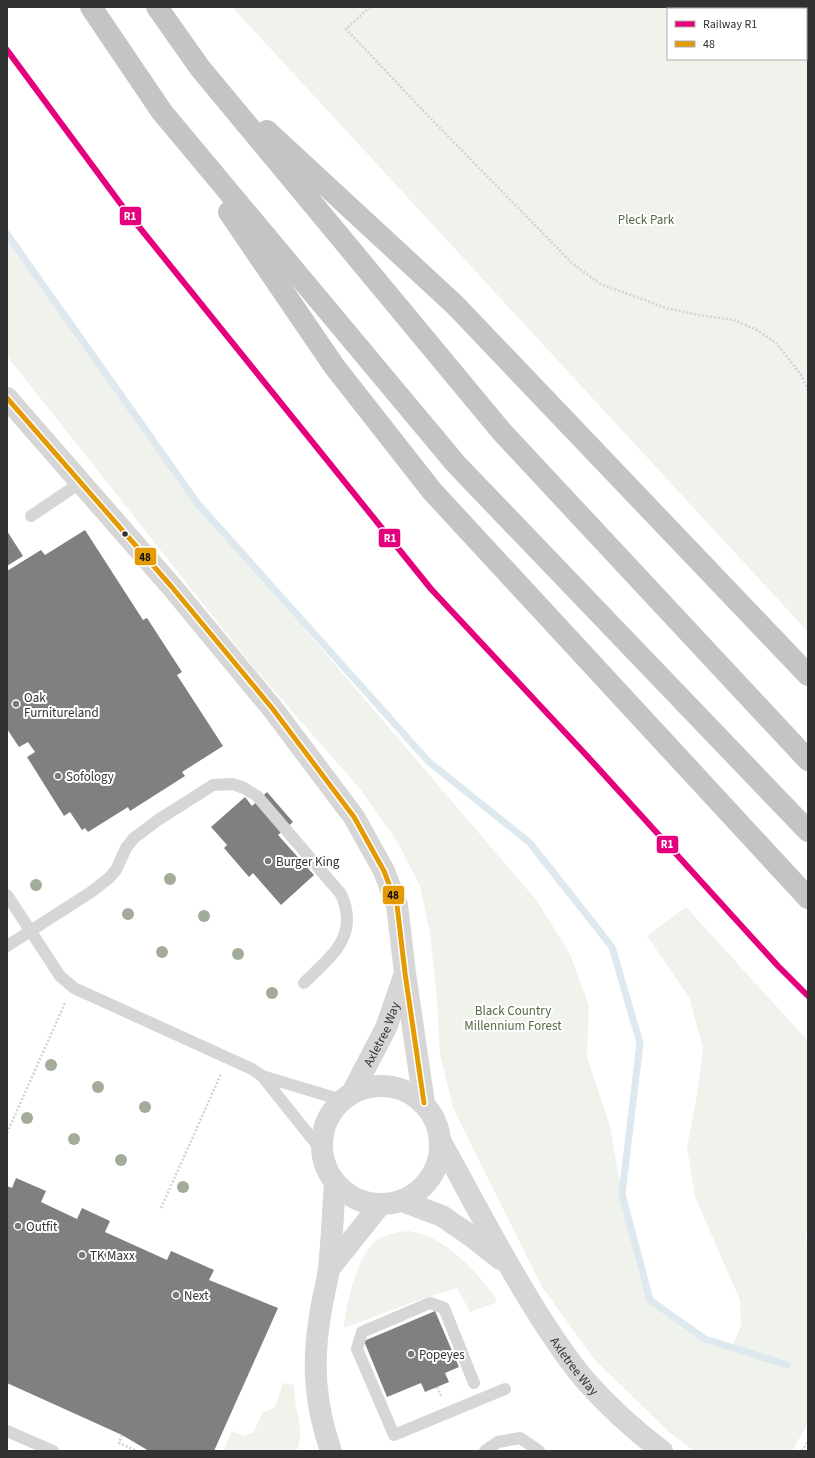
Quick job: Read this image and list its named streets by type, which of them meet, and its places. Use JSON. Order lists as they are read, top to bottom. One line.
{"streets":{"street":["Axletree Way"]},"parks":["Pleck Park","Black Country Millennium Forest"],"places":["Oak Furnitureland","Sofology","Burger King","Outfit","TK Maxx","Next","Popeyes"],"lines":["rail line R1","transit line 48"],"legend":["Railway R1","48"]}
